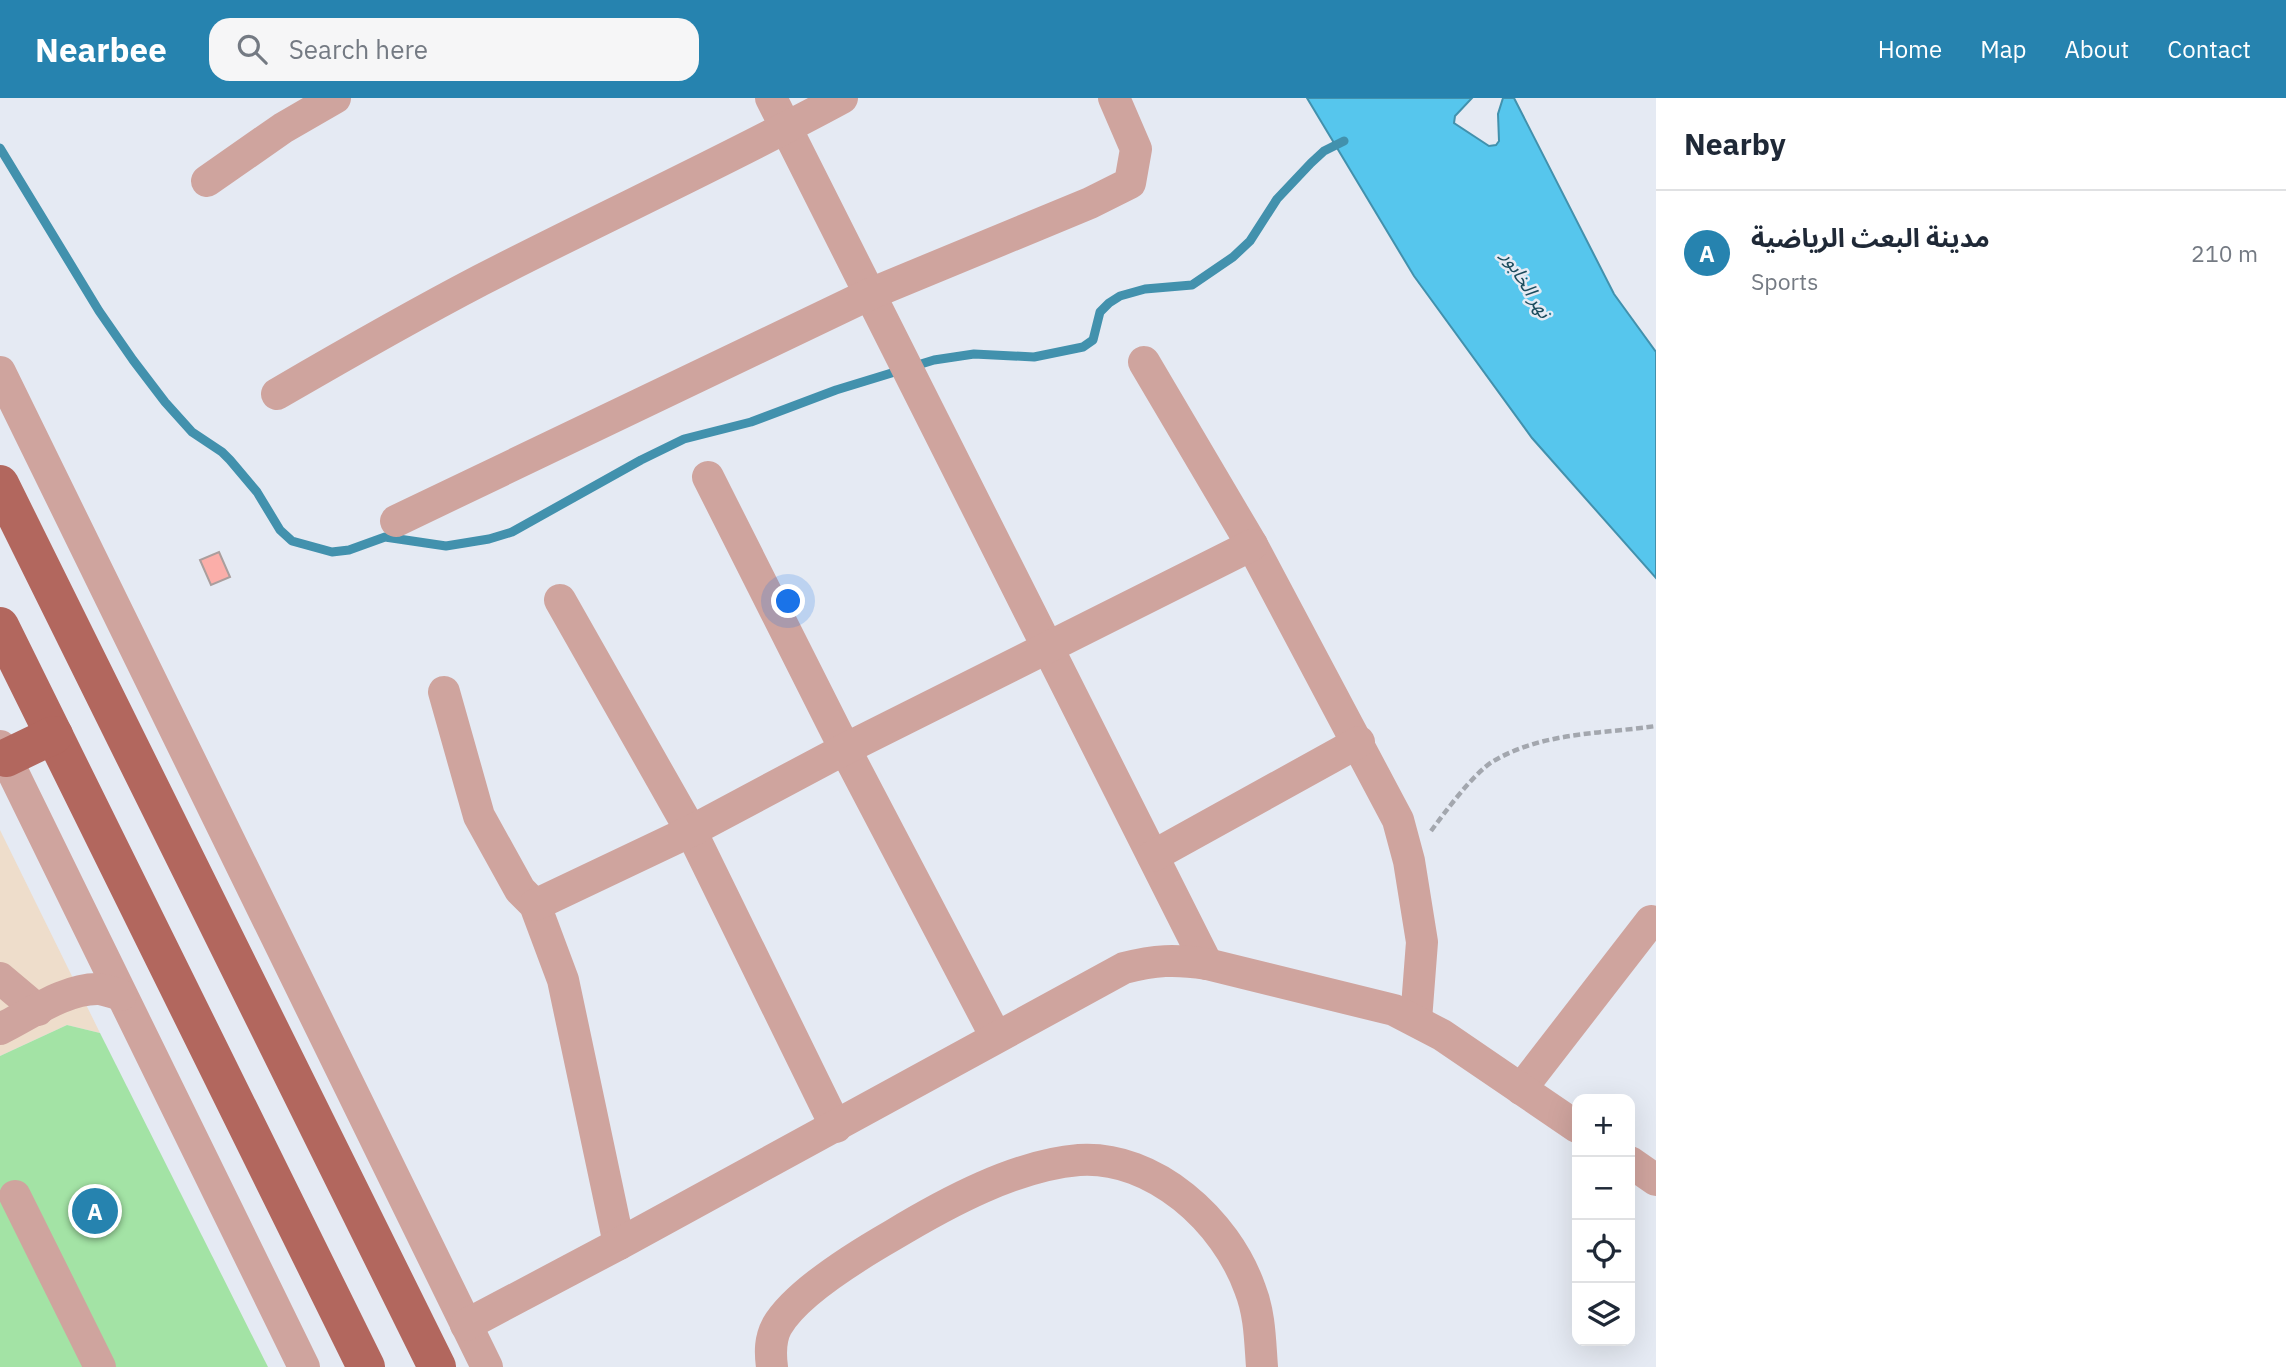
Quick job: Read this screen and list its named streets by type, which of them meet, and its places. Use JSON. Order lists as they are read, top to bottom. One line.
{"water":["نهر الخابور"],"page":{"header":"Nearbee","search":"Search here","nav":["Home","Map","About","Contact"],"heading":"Nearby","list":[{"mark":"A","name":"مدينة البعث الرياضية","note":"Sports","value":"210 m"}],"map_buttons":["+","−"],"pins":"A"}}
